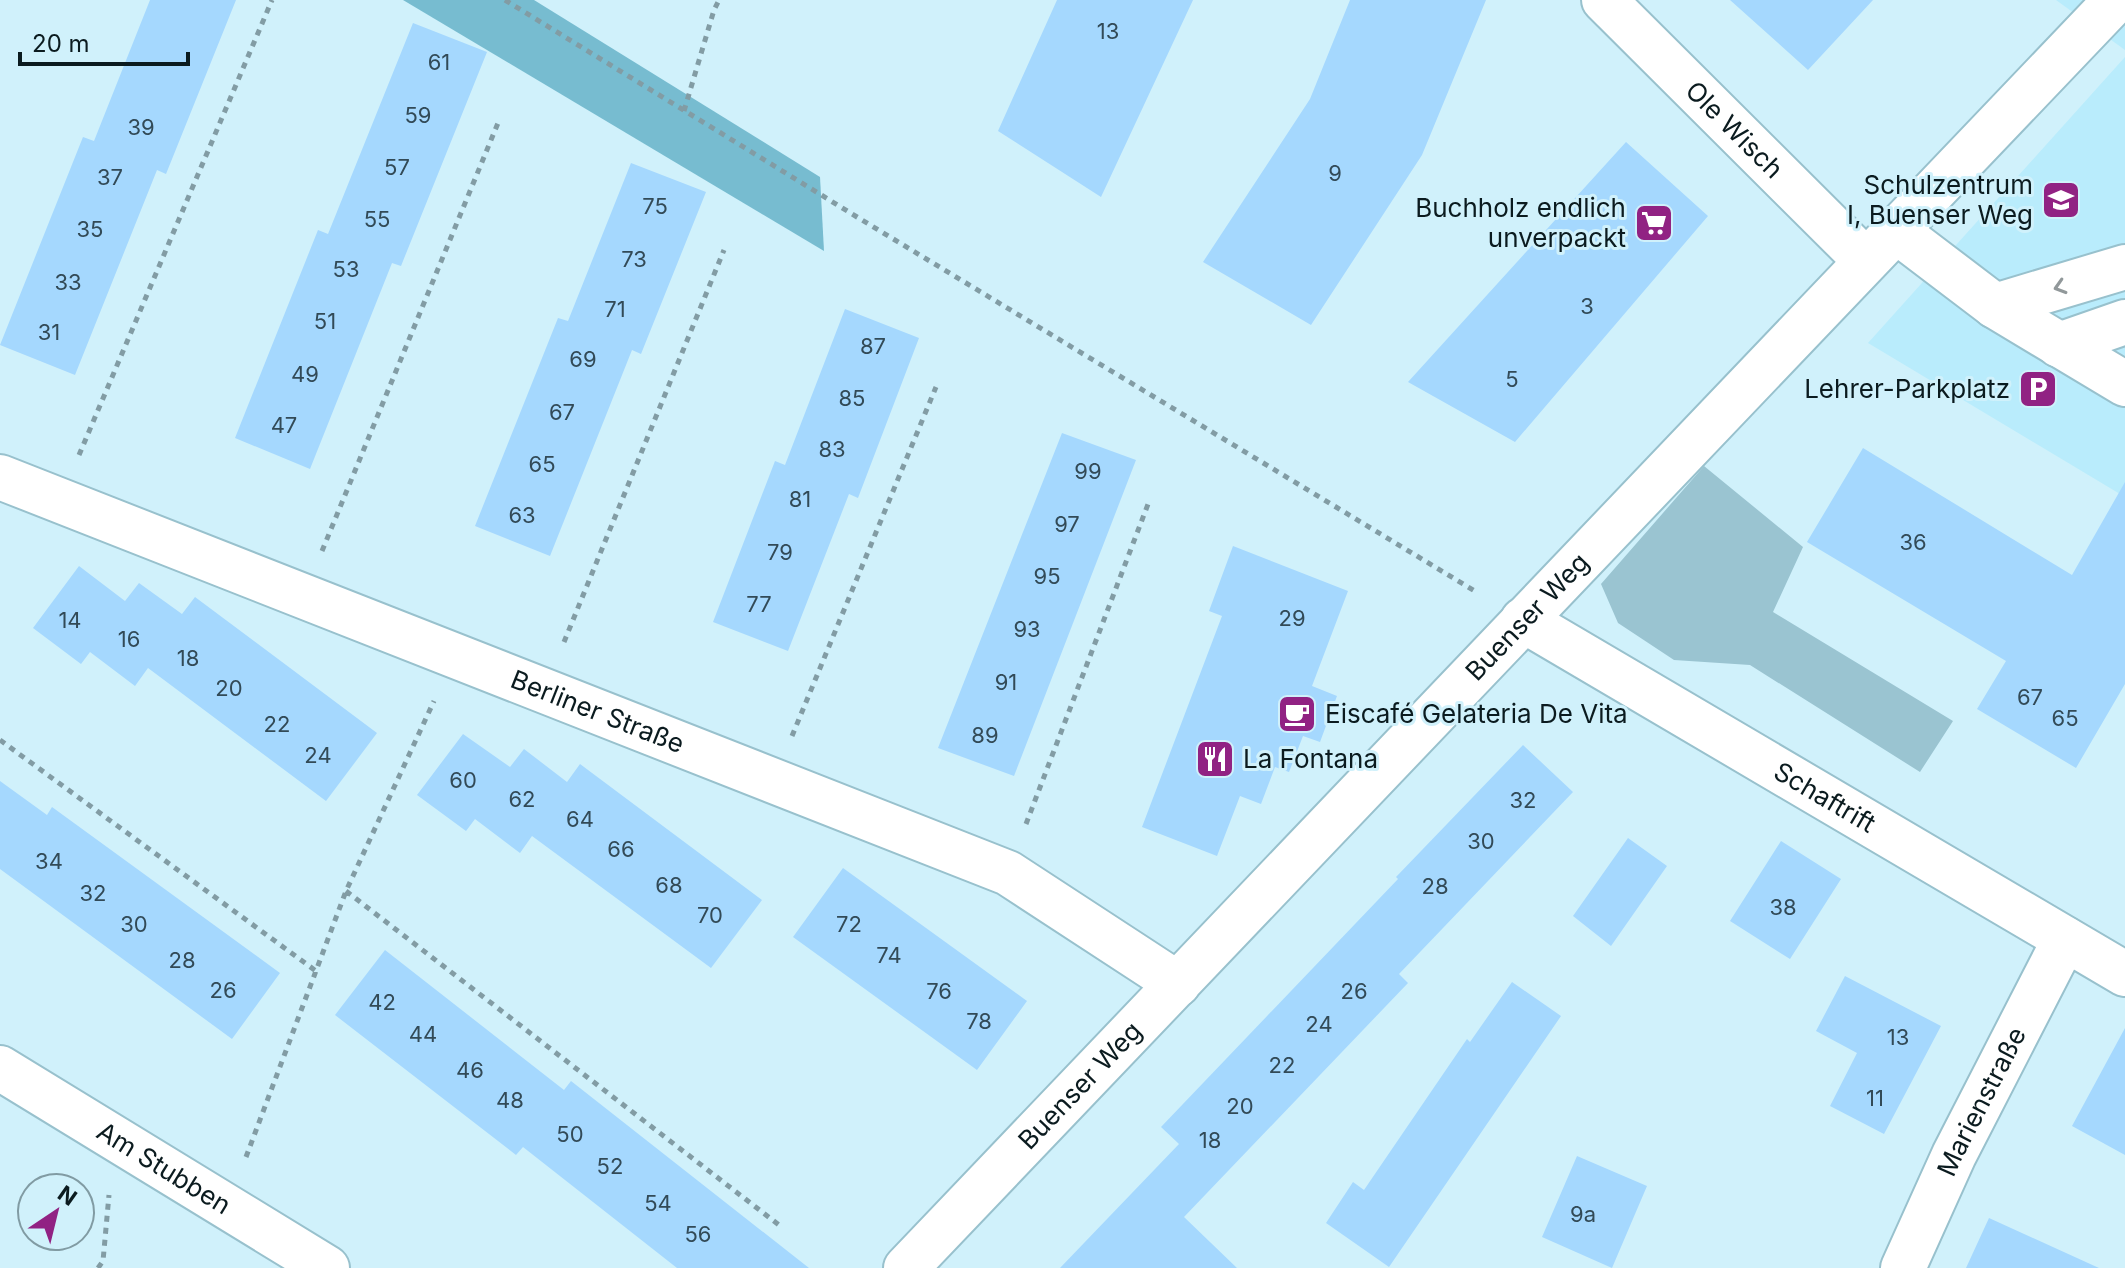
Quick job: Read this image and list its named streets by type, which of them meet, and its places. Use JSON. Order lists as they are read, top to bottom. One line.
{"streets":{"street":["Ole Wisch","Buenser Weg","Berliner Straße","Schaftrift","Marienstraße","Am Stubben"]},"crossings":[["Ole Wisch","Buenser Weg"],["Buenser Weg","Berliner Straße"],["Buenser Weg","Schaftrift"],["Schaftrift","Marienstraße"]],"places":{"school or university":["Schulzentrum I, Buenser Weg"],"supermarket":["Buchholz endlich unverpackt"],"parking":["Lehrer-Parkplatz"],"cafe":["Eiscafé Gelateria De Vita"],"restaurant":["La Fontana"]},"house_numbers":["13","61","59","39","57","9","37","75","55","35","73","53","33","3","71","51","31","87","69","49","5","85","67","47","83","65","99","81","63","97","36","79","95","77","29","14","93","16","18","91","20","67","65","22","89","24","60","62","32","64","30","66","34","68","28","32","38","70","30","72","74","28","26","76","26","42","78","24","44","13","22","46","11","48","20","50","18","52","54","9a","56"],"scale_bar":"20 m","north":"top right"}
